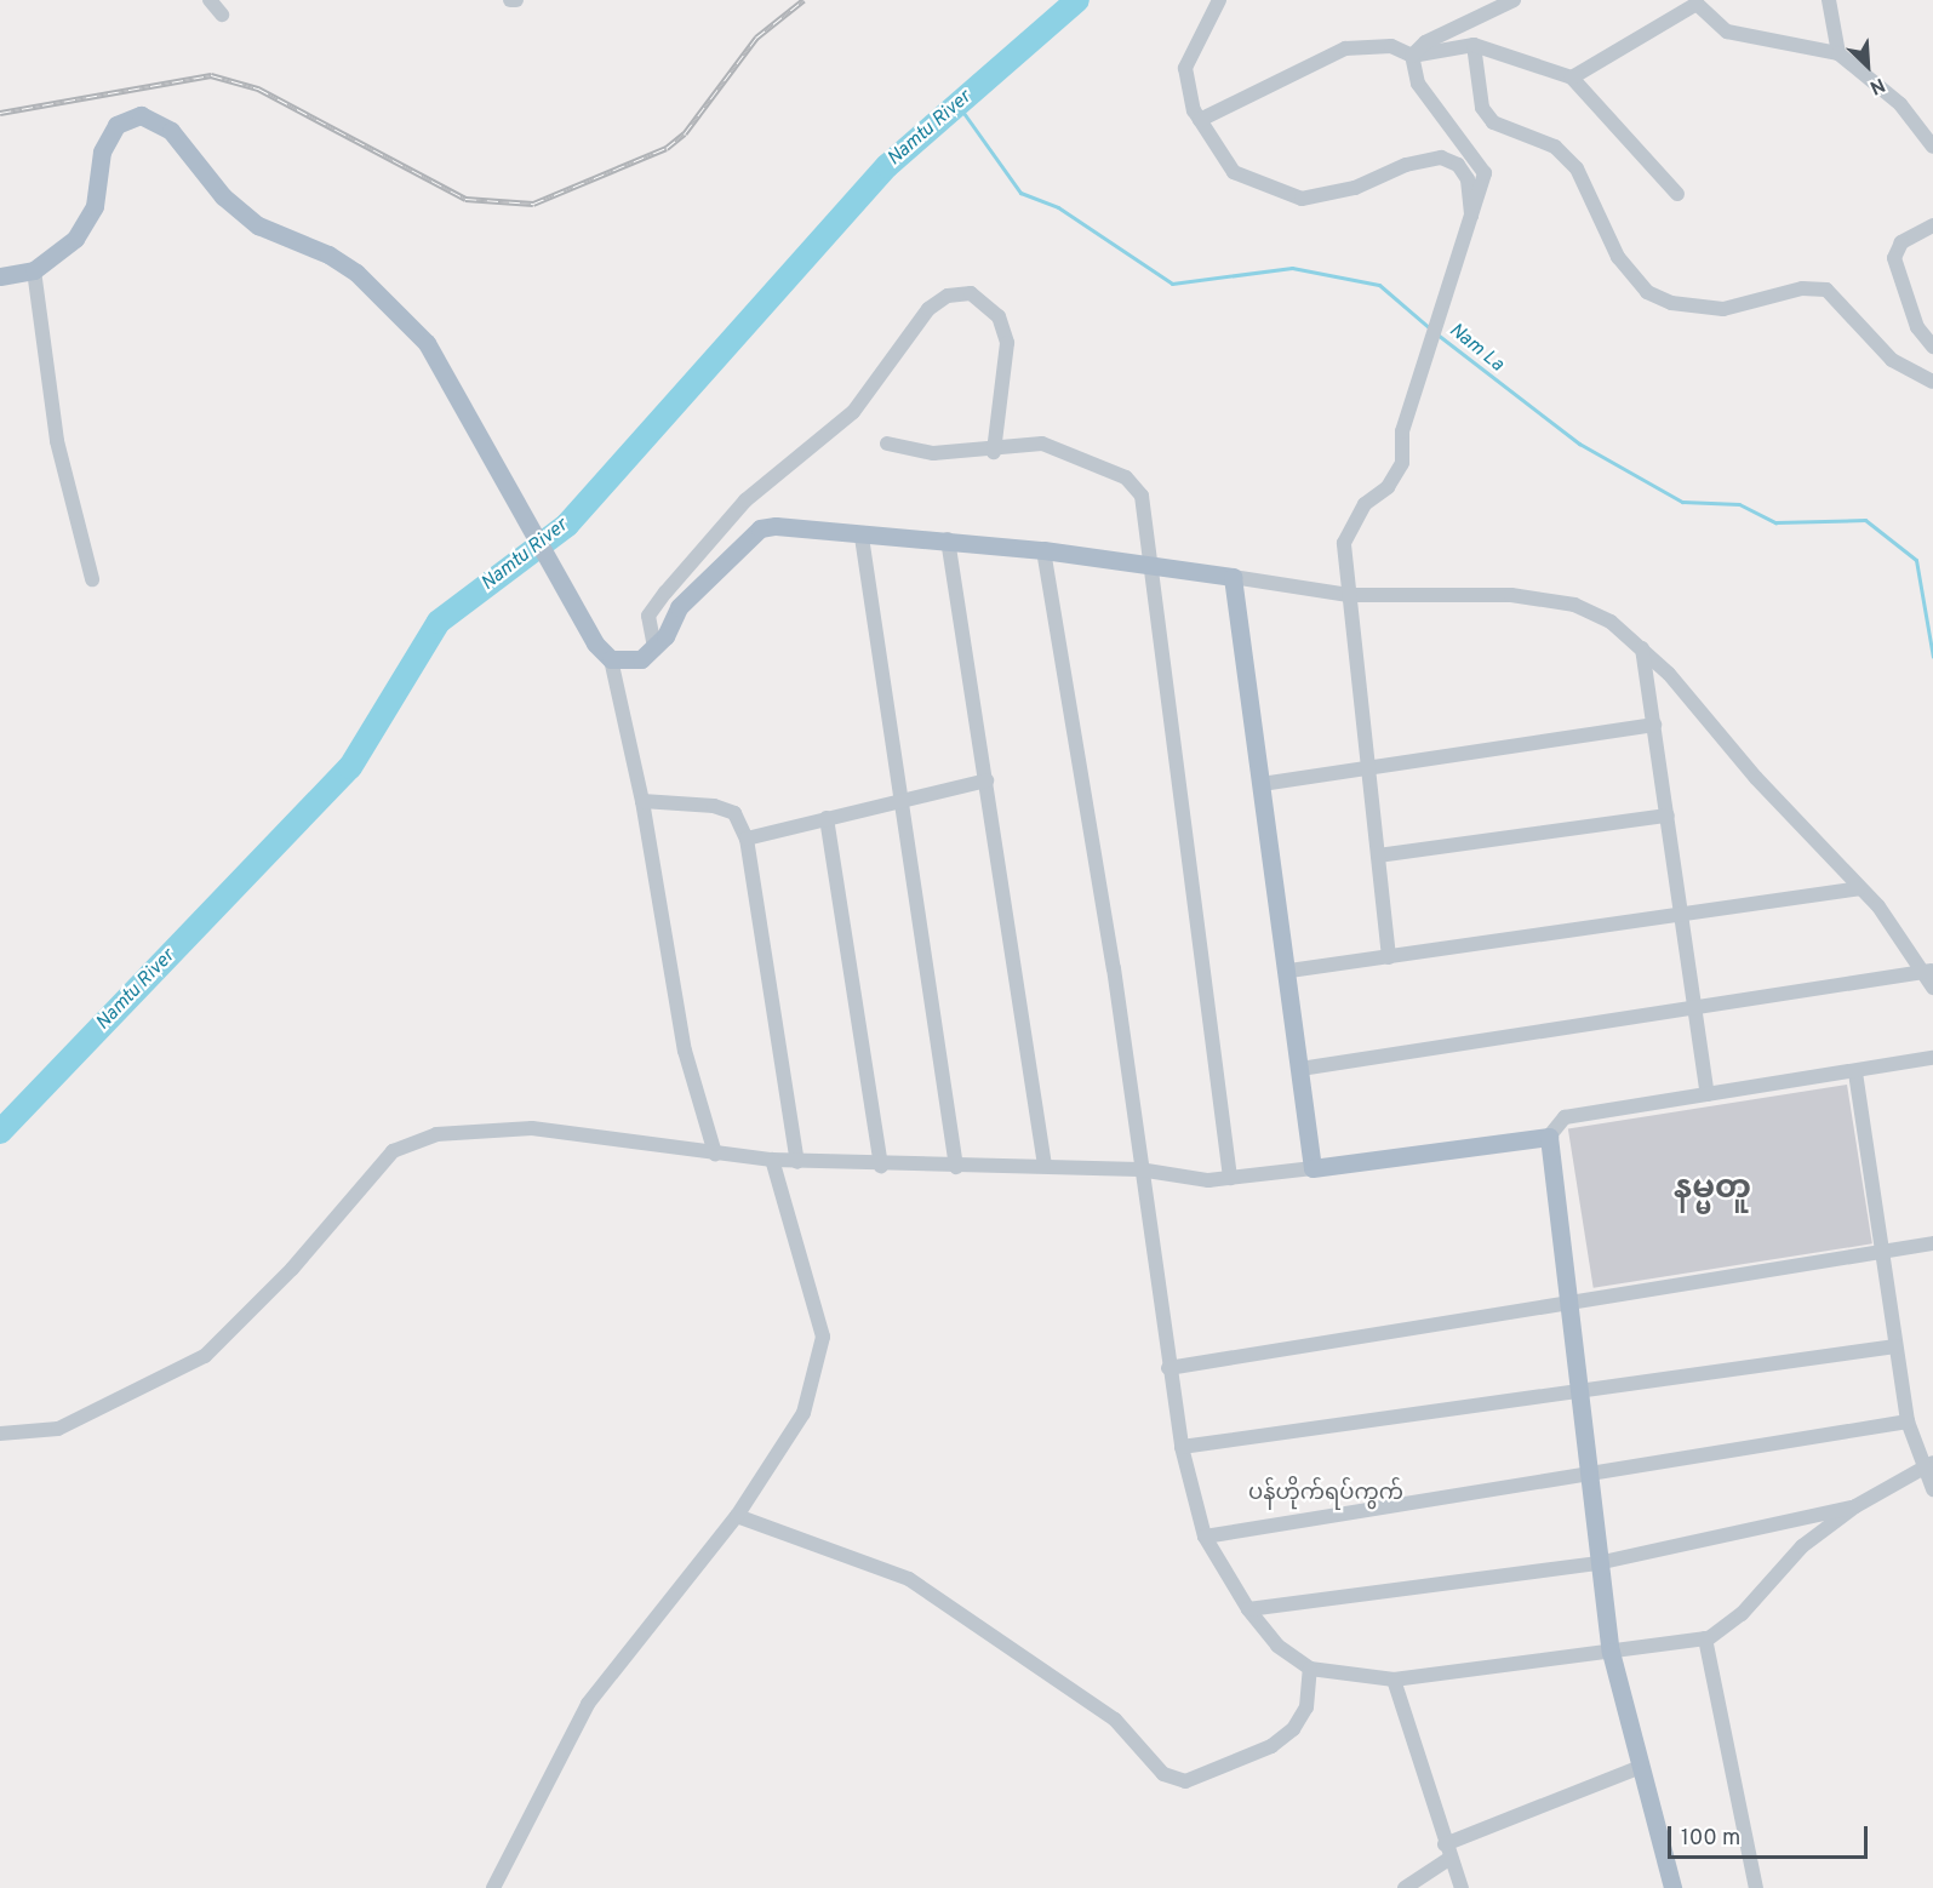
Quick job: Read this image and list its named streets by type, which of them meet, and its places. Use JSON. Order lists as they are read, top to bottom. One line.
{"districts":["နမ္မတူ","ပန်ဟိုက်ရပ်ကွက်"],"water":["Namtu River","Nam La"],"scale_bar":"100 m","north":"bottom right"}
